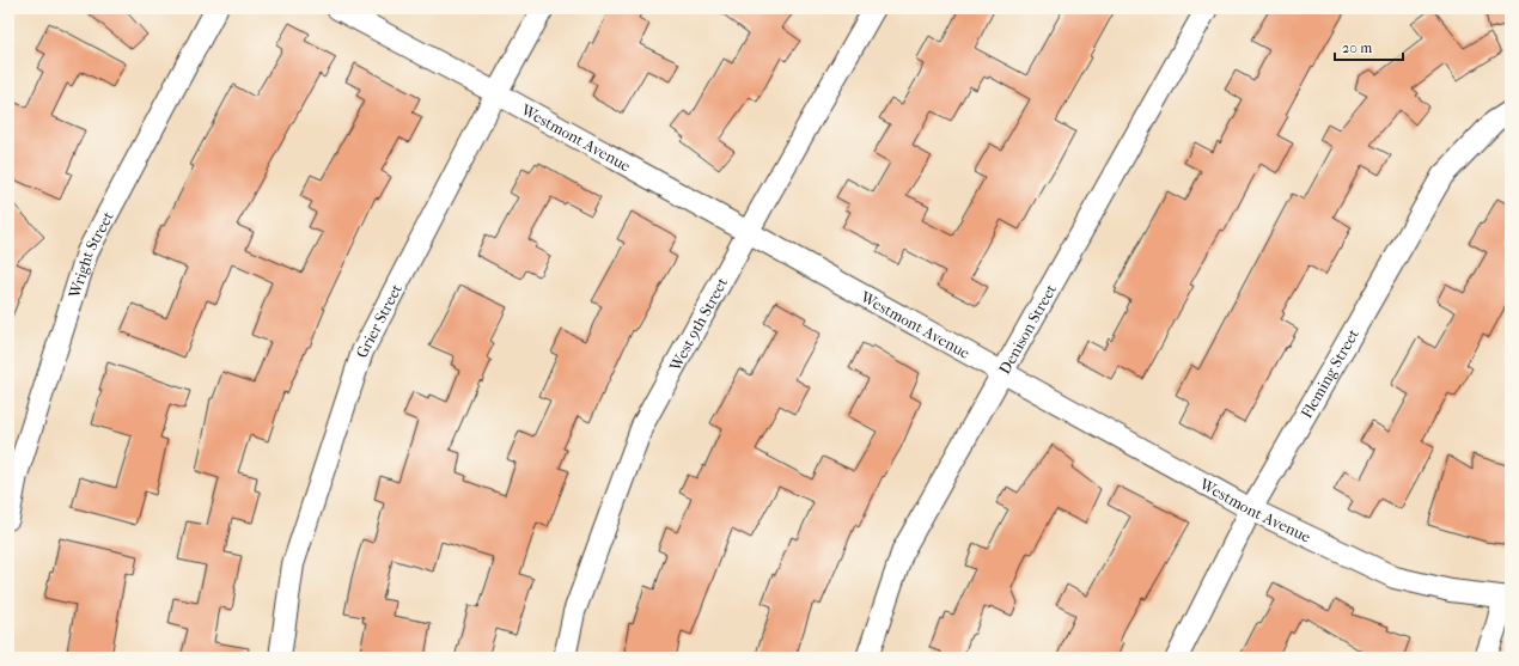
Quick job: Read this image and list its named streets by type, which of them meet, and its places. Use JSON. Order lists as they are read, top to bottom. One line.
{"streets":{"street":["Westmont Avenue","Wright Street","Grier Street","West 9th Street","Denison Street","Fleming Street"]},"crossings":[["Westmont Avenue","Grier Street"],["Westmont Avenue","West 9th Street"],["Westmont Avenue","Denison Street"],["Westmont Avenue","Fleming Street"]],"scale_bar":"20 m"}
